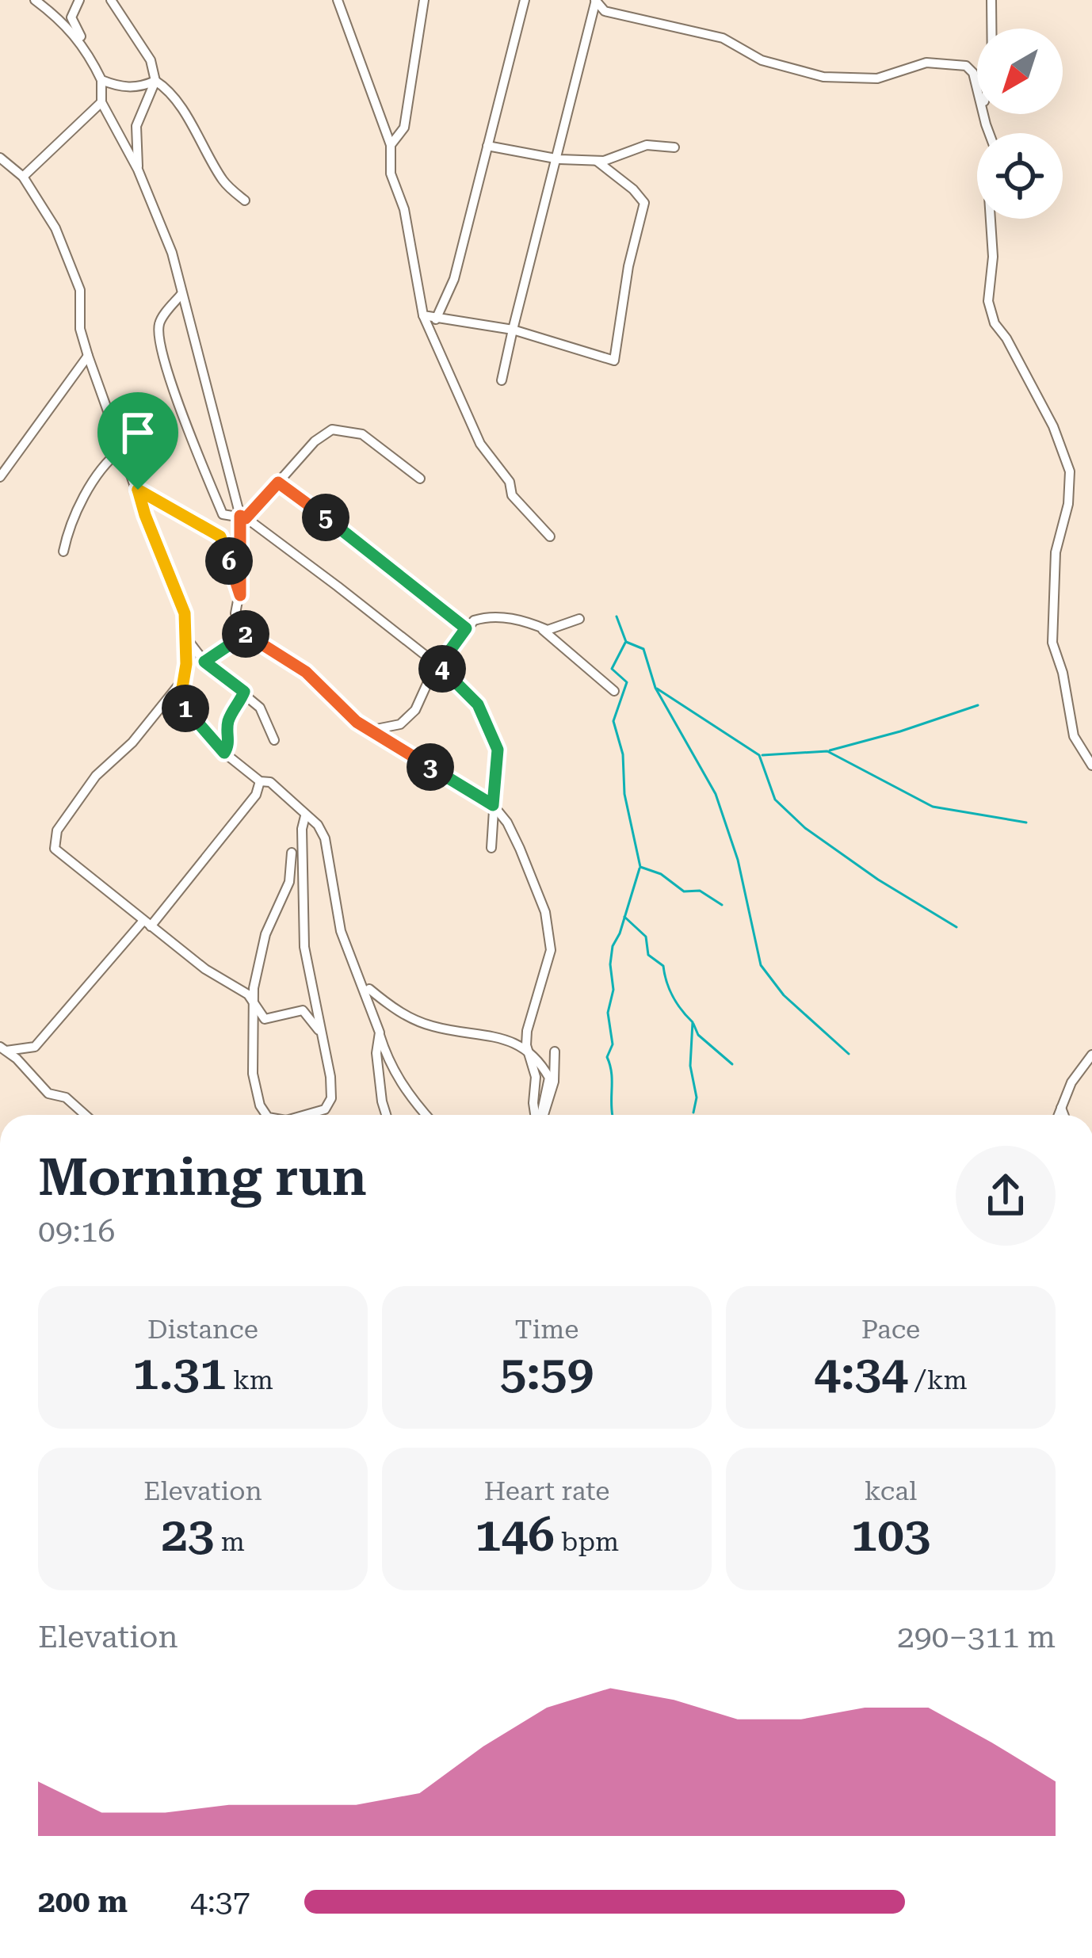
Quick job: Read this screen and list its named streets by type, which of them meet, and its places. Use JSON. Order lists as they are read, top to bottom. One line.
{"north":"bottom left","page":{"pins":["5","6","2","4","1","3"],"heading":["Morning run","09:16"],"stats":[["Distance","1.31 km"],["Time","5:59"],["Pace","4:34 /km"],["Elevation","23 m"],["Heart rate","146 bpm"],["kcal","103"]],"chart":["Elevation","290–311 m"],"list":[{"name":"200 m","note":"4:37"}]}}
